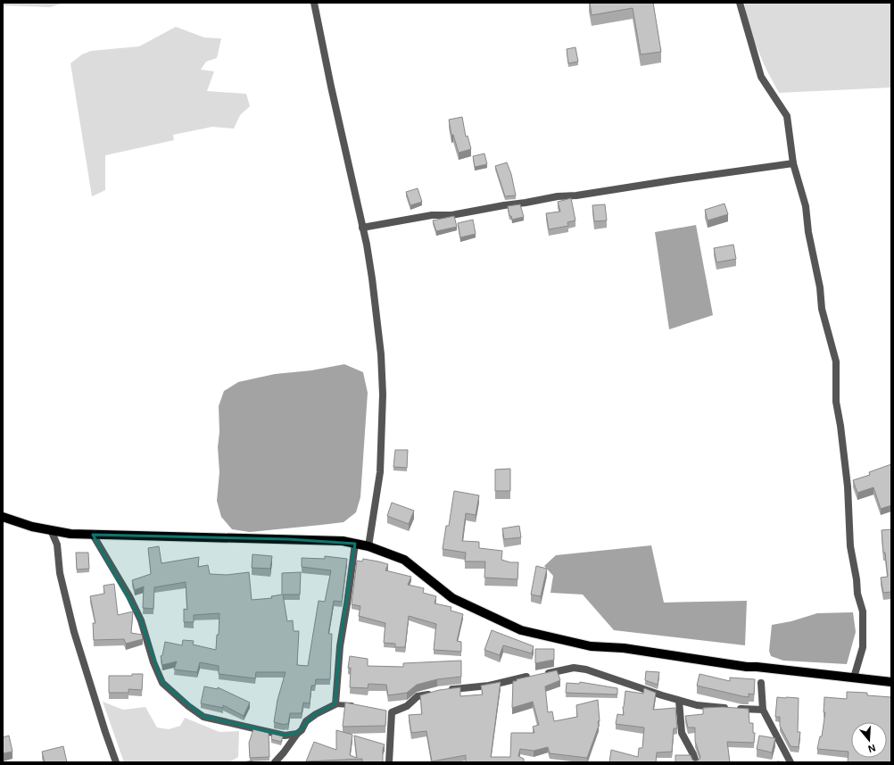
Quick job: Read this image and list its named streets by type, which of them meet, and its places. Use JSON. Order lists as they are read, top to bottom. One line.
{"north":"bottom"}
